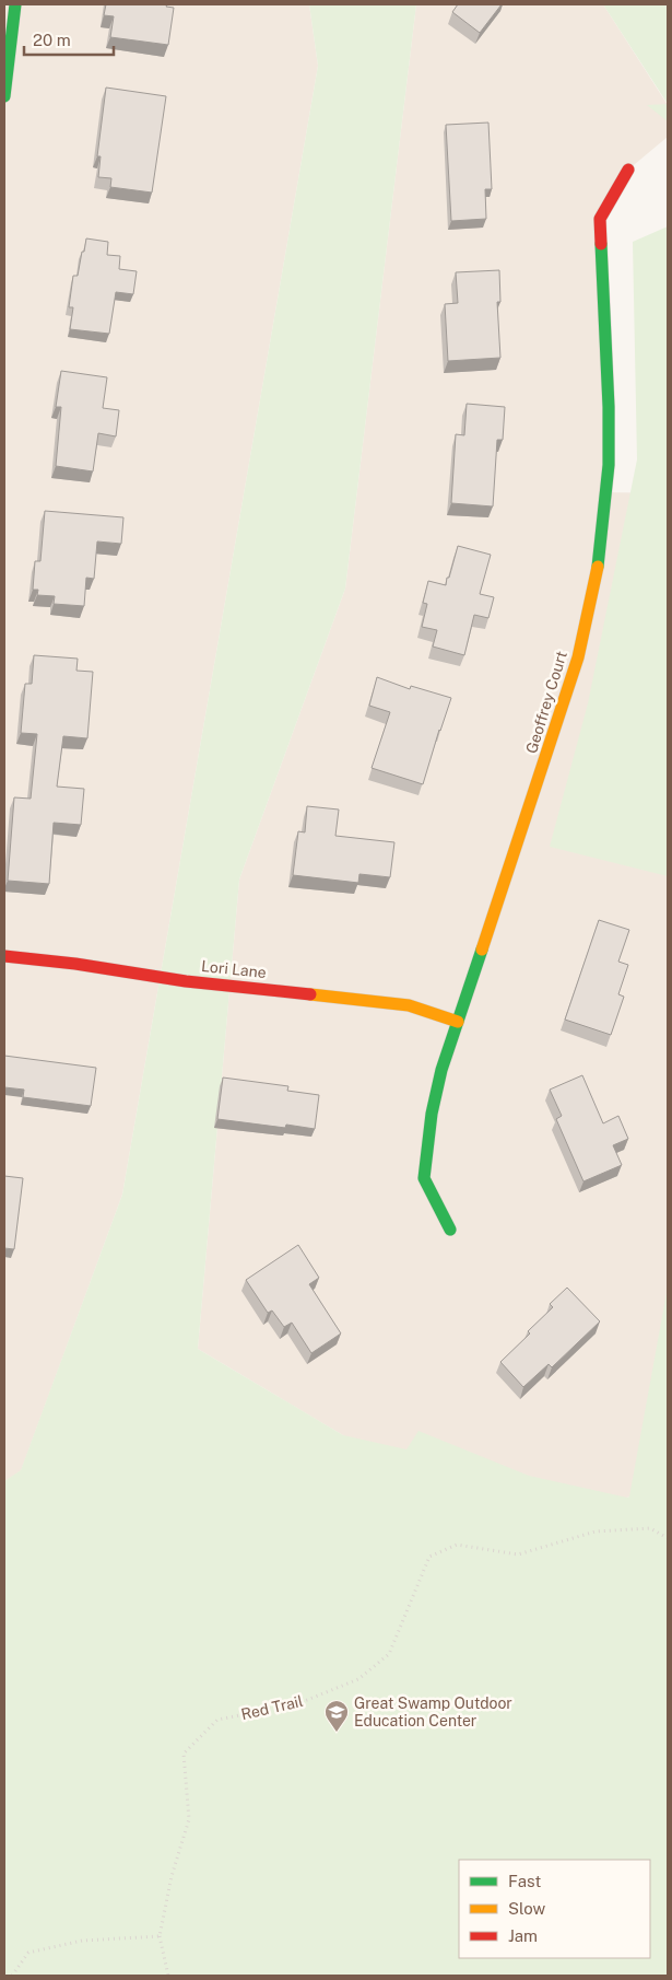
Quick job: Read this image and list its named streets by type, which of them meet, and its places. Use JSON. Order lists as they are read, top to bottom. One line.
{"streets":{"street":["Geoffrey Court","Lori Lane"],"path":["Red Trail"]},"crossings":[["Geoffrey Court","Lori Lane"]],"places":{"school or university":["Great Swamp Outdoor Education Center"]},"legend":["Fast","Slow","Jam"],"scale_bar":"20 m"}
